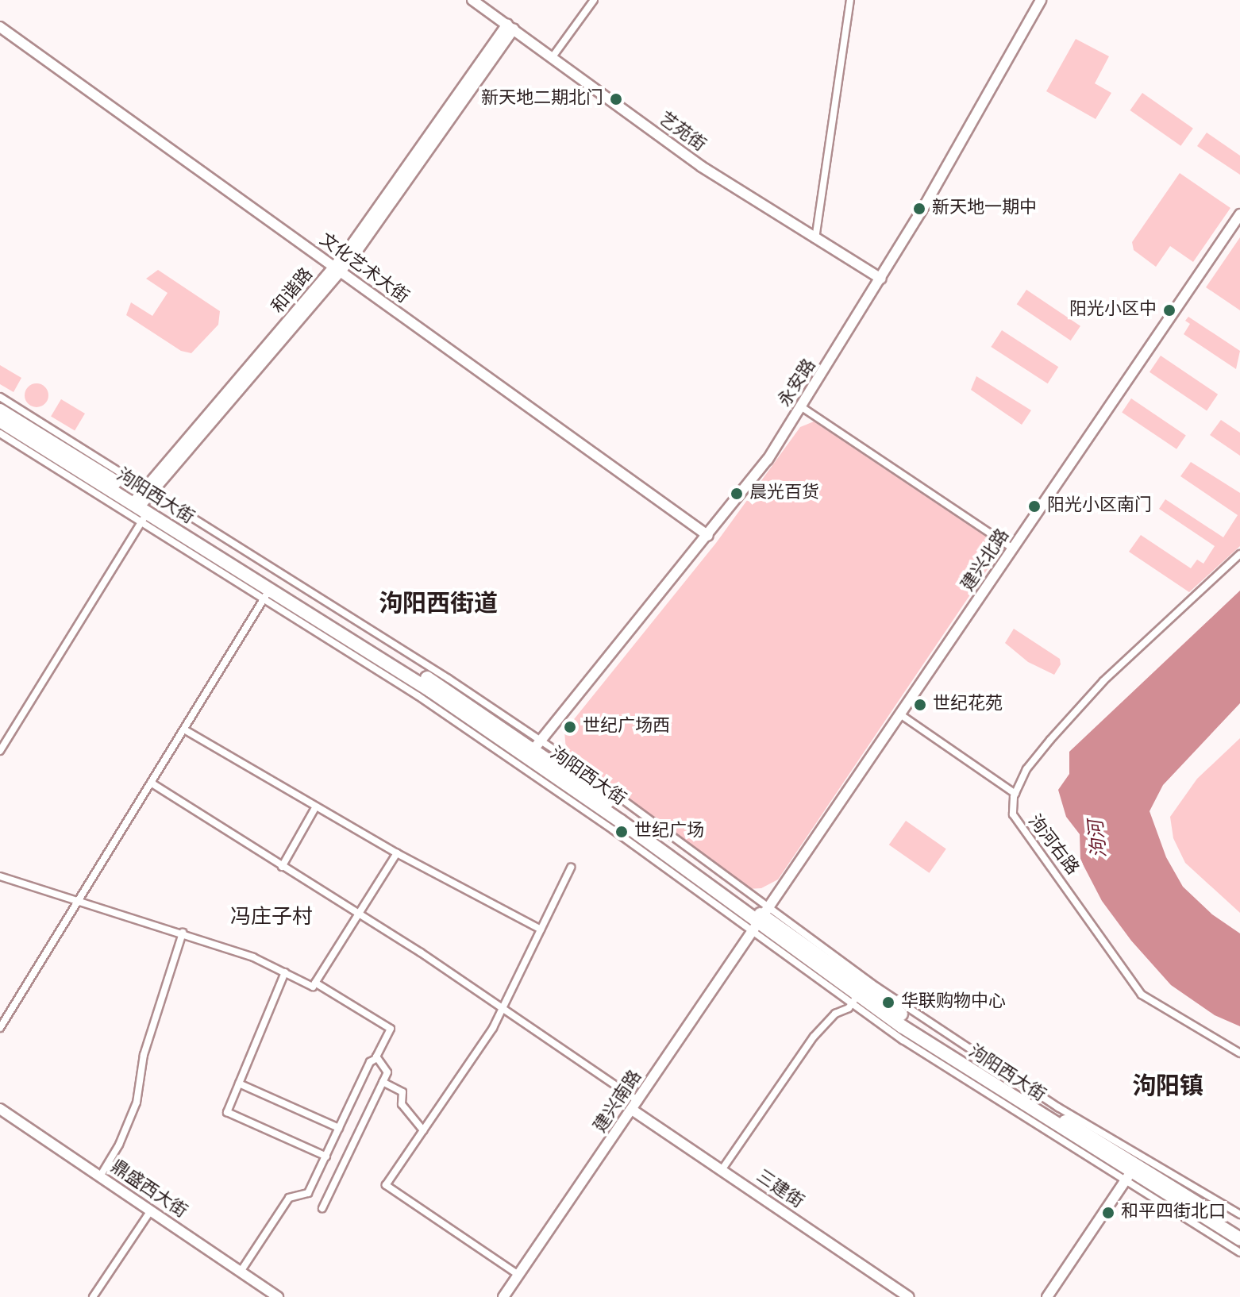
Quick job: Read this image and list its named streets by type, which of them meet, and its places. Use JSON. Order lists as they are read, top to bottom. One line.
{"streets":{"highway":["泃阳西大街"],"street":["艺苑街","文化艺术大街","和谐路","永安路","建兴北路","泃河右路","建兴南路","鼎盛西大街","三建街"]},"crossings":[["艺苑街","和谐路"],["艺苑街","永安路"],["文化艺术大街","和谐路"],["文化艺术大街","永安路"],["和谐路","泃阳西大街"],["永安路","泃阳西大街"],["泃阳西大街","建兴北路"],["泃阳西大街","建兴南路"],["建兴北路","建兴南路"],["建兴南路","三建街"]],"districts":["泃阳西街道","冯庄子村","泃阳镇"],"water":["泃河"],"places":["新天地二期北门","新天地一期中","阳光小区中","晨光百货","阳光小区南门","世纪花苑","世纪广场西","世纪广场","华联购物中心","和平四街北口"]}
